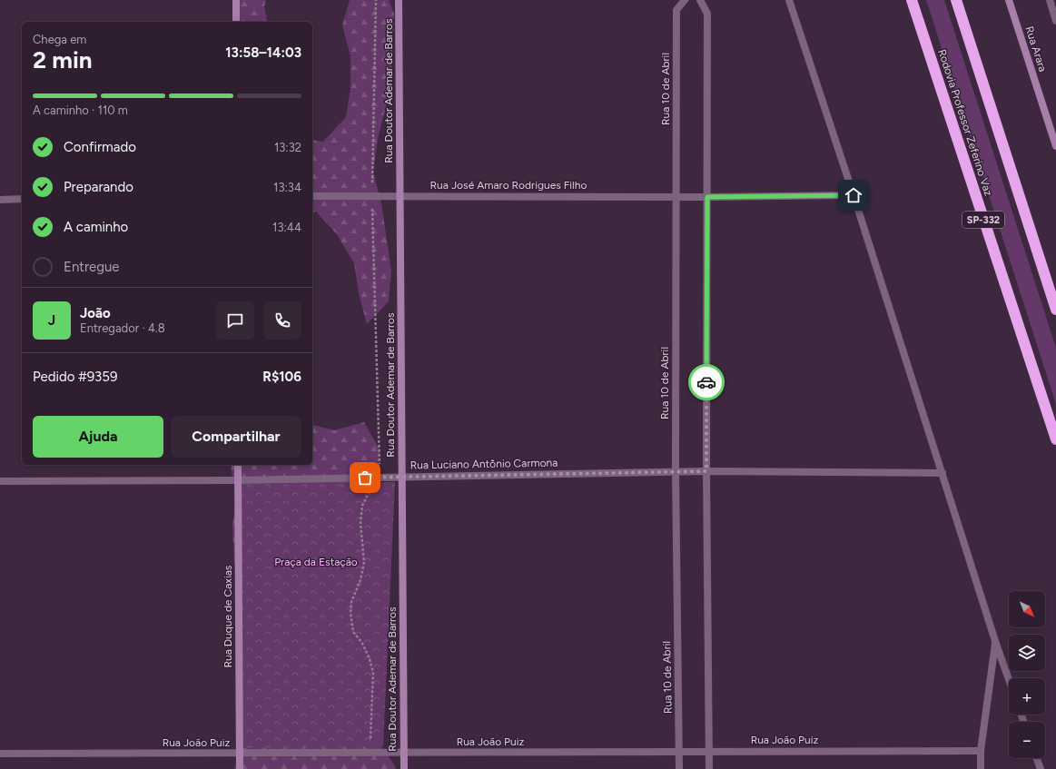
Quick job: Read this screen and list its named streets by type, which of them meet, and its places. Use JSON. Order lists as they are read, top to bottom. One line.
{"streets":{"highway":["Rodovia Professor Zeferino Vaz","SP-332"],"street":["Rua Arara","Rua 10 de Abril","Rua Doutor Ademar de Barros","Rua José Amaro Rodrigues Filho","Rua Luciano Antônio Carmona","Rua Duque de Caxias","Rua João Puiz"]},"crossings":[["Rua 10 de Abril","Rua José Amaro Rodrigues Filho"],["Rua 10 de Abril","Rua Luciano Antônio Carmona"],["Rua 10 de Abril","Rua João Puiz"],["Rua Doutor Ademar de Barros","Rua José Amaro Rodrigues Filho"],["Rua Doutor Ademar de Barros","Rua Luciano Antônio Carmona"],["Rua Doutor Ademar de Barros","Rua João Puiz"],["Rua Luciano Antônio Carmona","Rua Duque de Caxias"],["Rua Duque de Caxias","Rua João Puiz"]],"parks":["Praça da Estação"],"north":"bottom right","page":{"heading":["2 min","Chega em","13:58–14:03"],"panel":["João","Entregador · 4.8","Pedido #9359","R$106"],"bar":"A caminho · 110 m","list":[["Confirmado","13:32"],["Preparando","13:34"],["A caminho","13:44"],"Entregue"],"round":"J","buttons":["Ajuda","Compartilhar"],"map_buttons":["+","−"]}}
